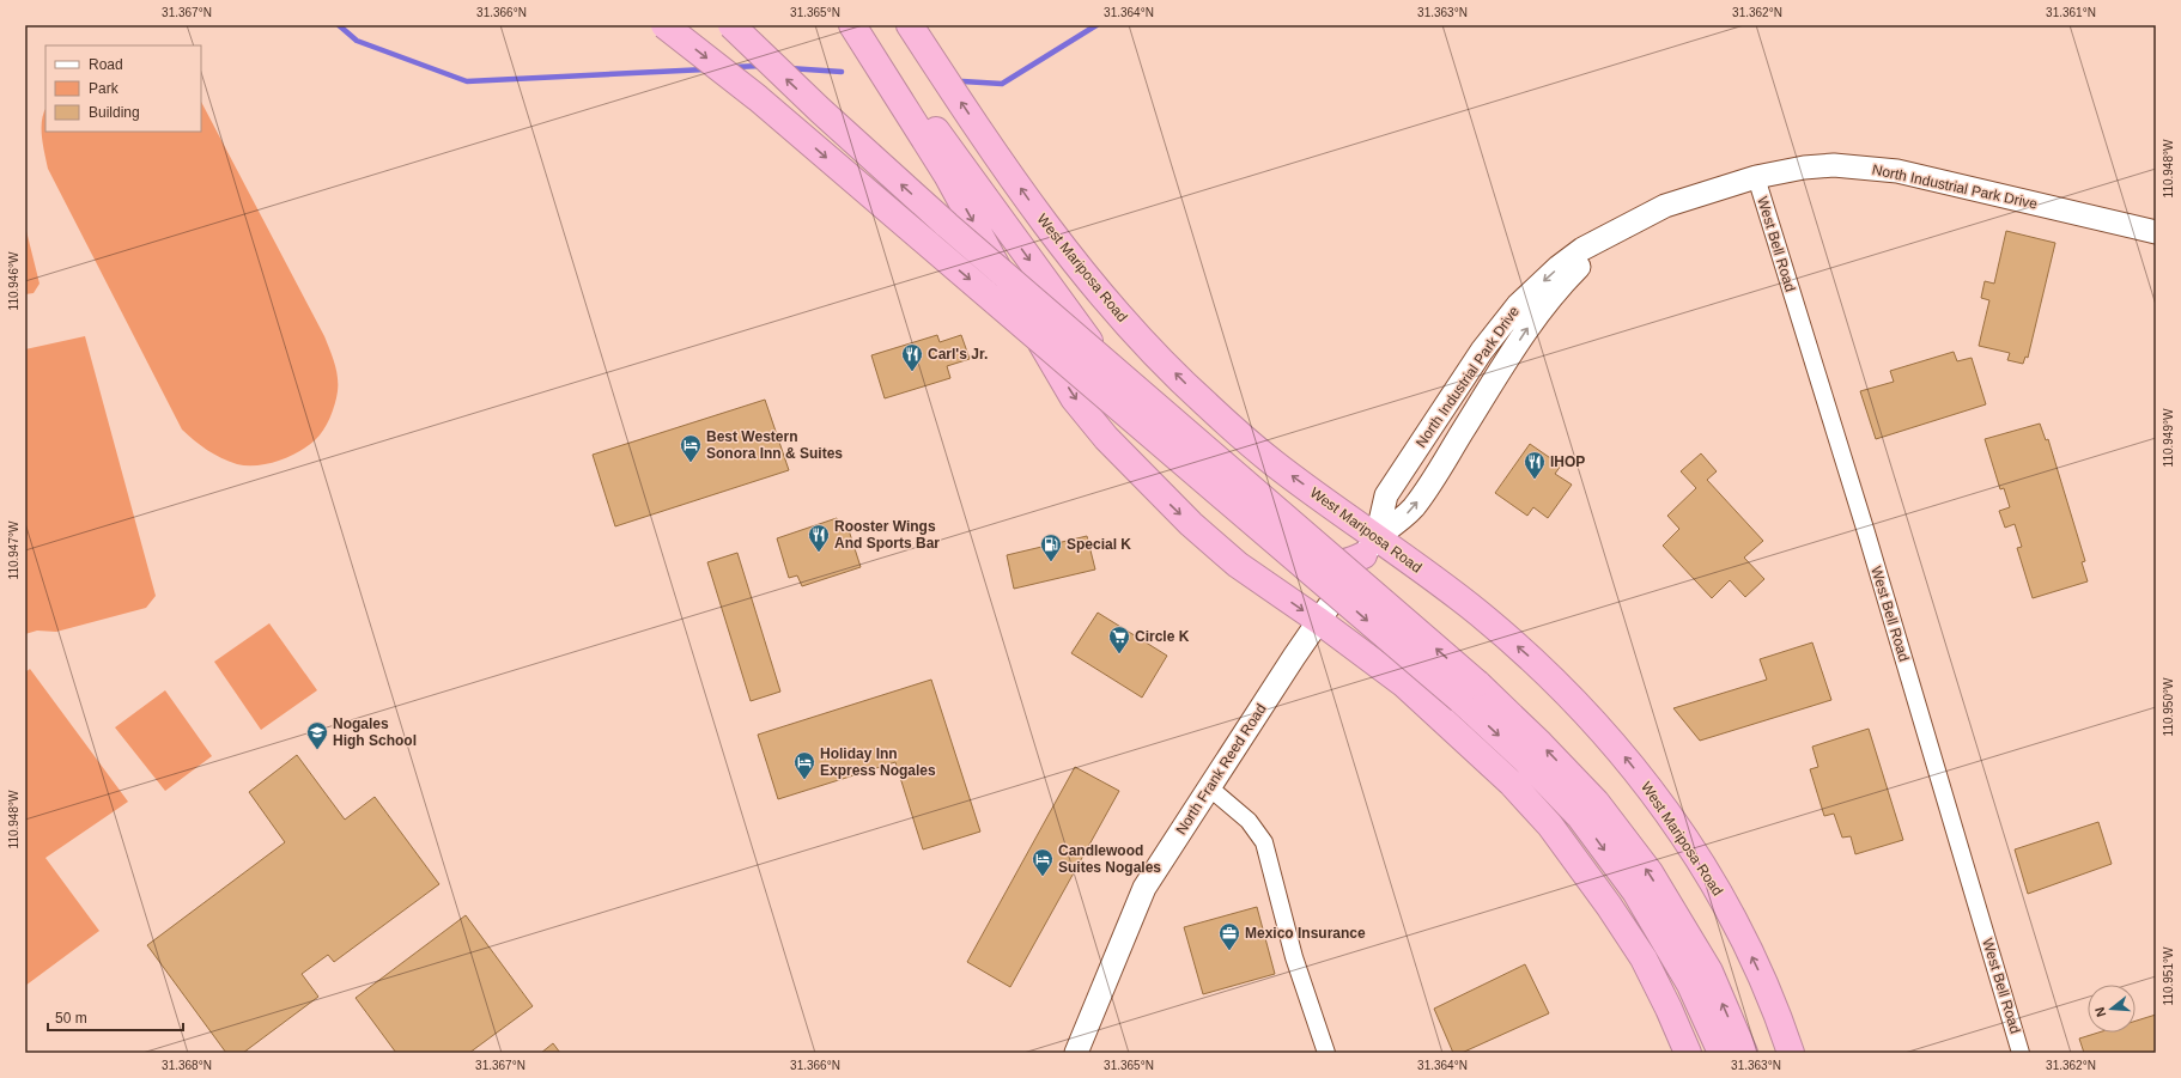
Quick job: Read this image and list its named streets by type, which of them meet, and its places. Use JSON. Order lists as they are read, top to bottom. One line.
{"streets":{"highway":["West Mariposa Road"],"street":["North Industrial Park Drive","West Bell Road","North Frank Reed Road"]},"crossings":[["North Industrial Park Drive","West Bell Road"],["North Industrial Park Drive","West Mariposa Road"],["North Industrial Park Drive","North Frank Reed Road"]],"places":{"restaurant":["Carl's Jr.","IHOP","Rooster Wings And Sports Bar"],"hotel":["Best Western Sonora Inn & Suites","Holiday Inn Express Nogales","Candlewood Suites Nogales"],"fuel station":["Special K"],"supermarket":["Circle K"],"school or university":["Nogales High School"],"office":["Mexico Insurance"]},"legend":["Road","Park","Building"],"scale_bar":"50 m","north":"left","coordinates":["31.367°N","31.366°N","31.365°N","31.364°N","31.363°N","31.362°N","31.361°N","110.948°W","110.946°W","110.949°W","110.947°W","110.950°W","110.951°W","31.368°N"]}
